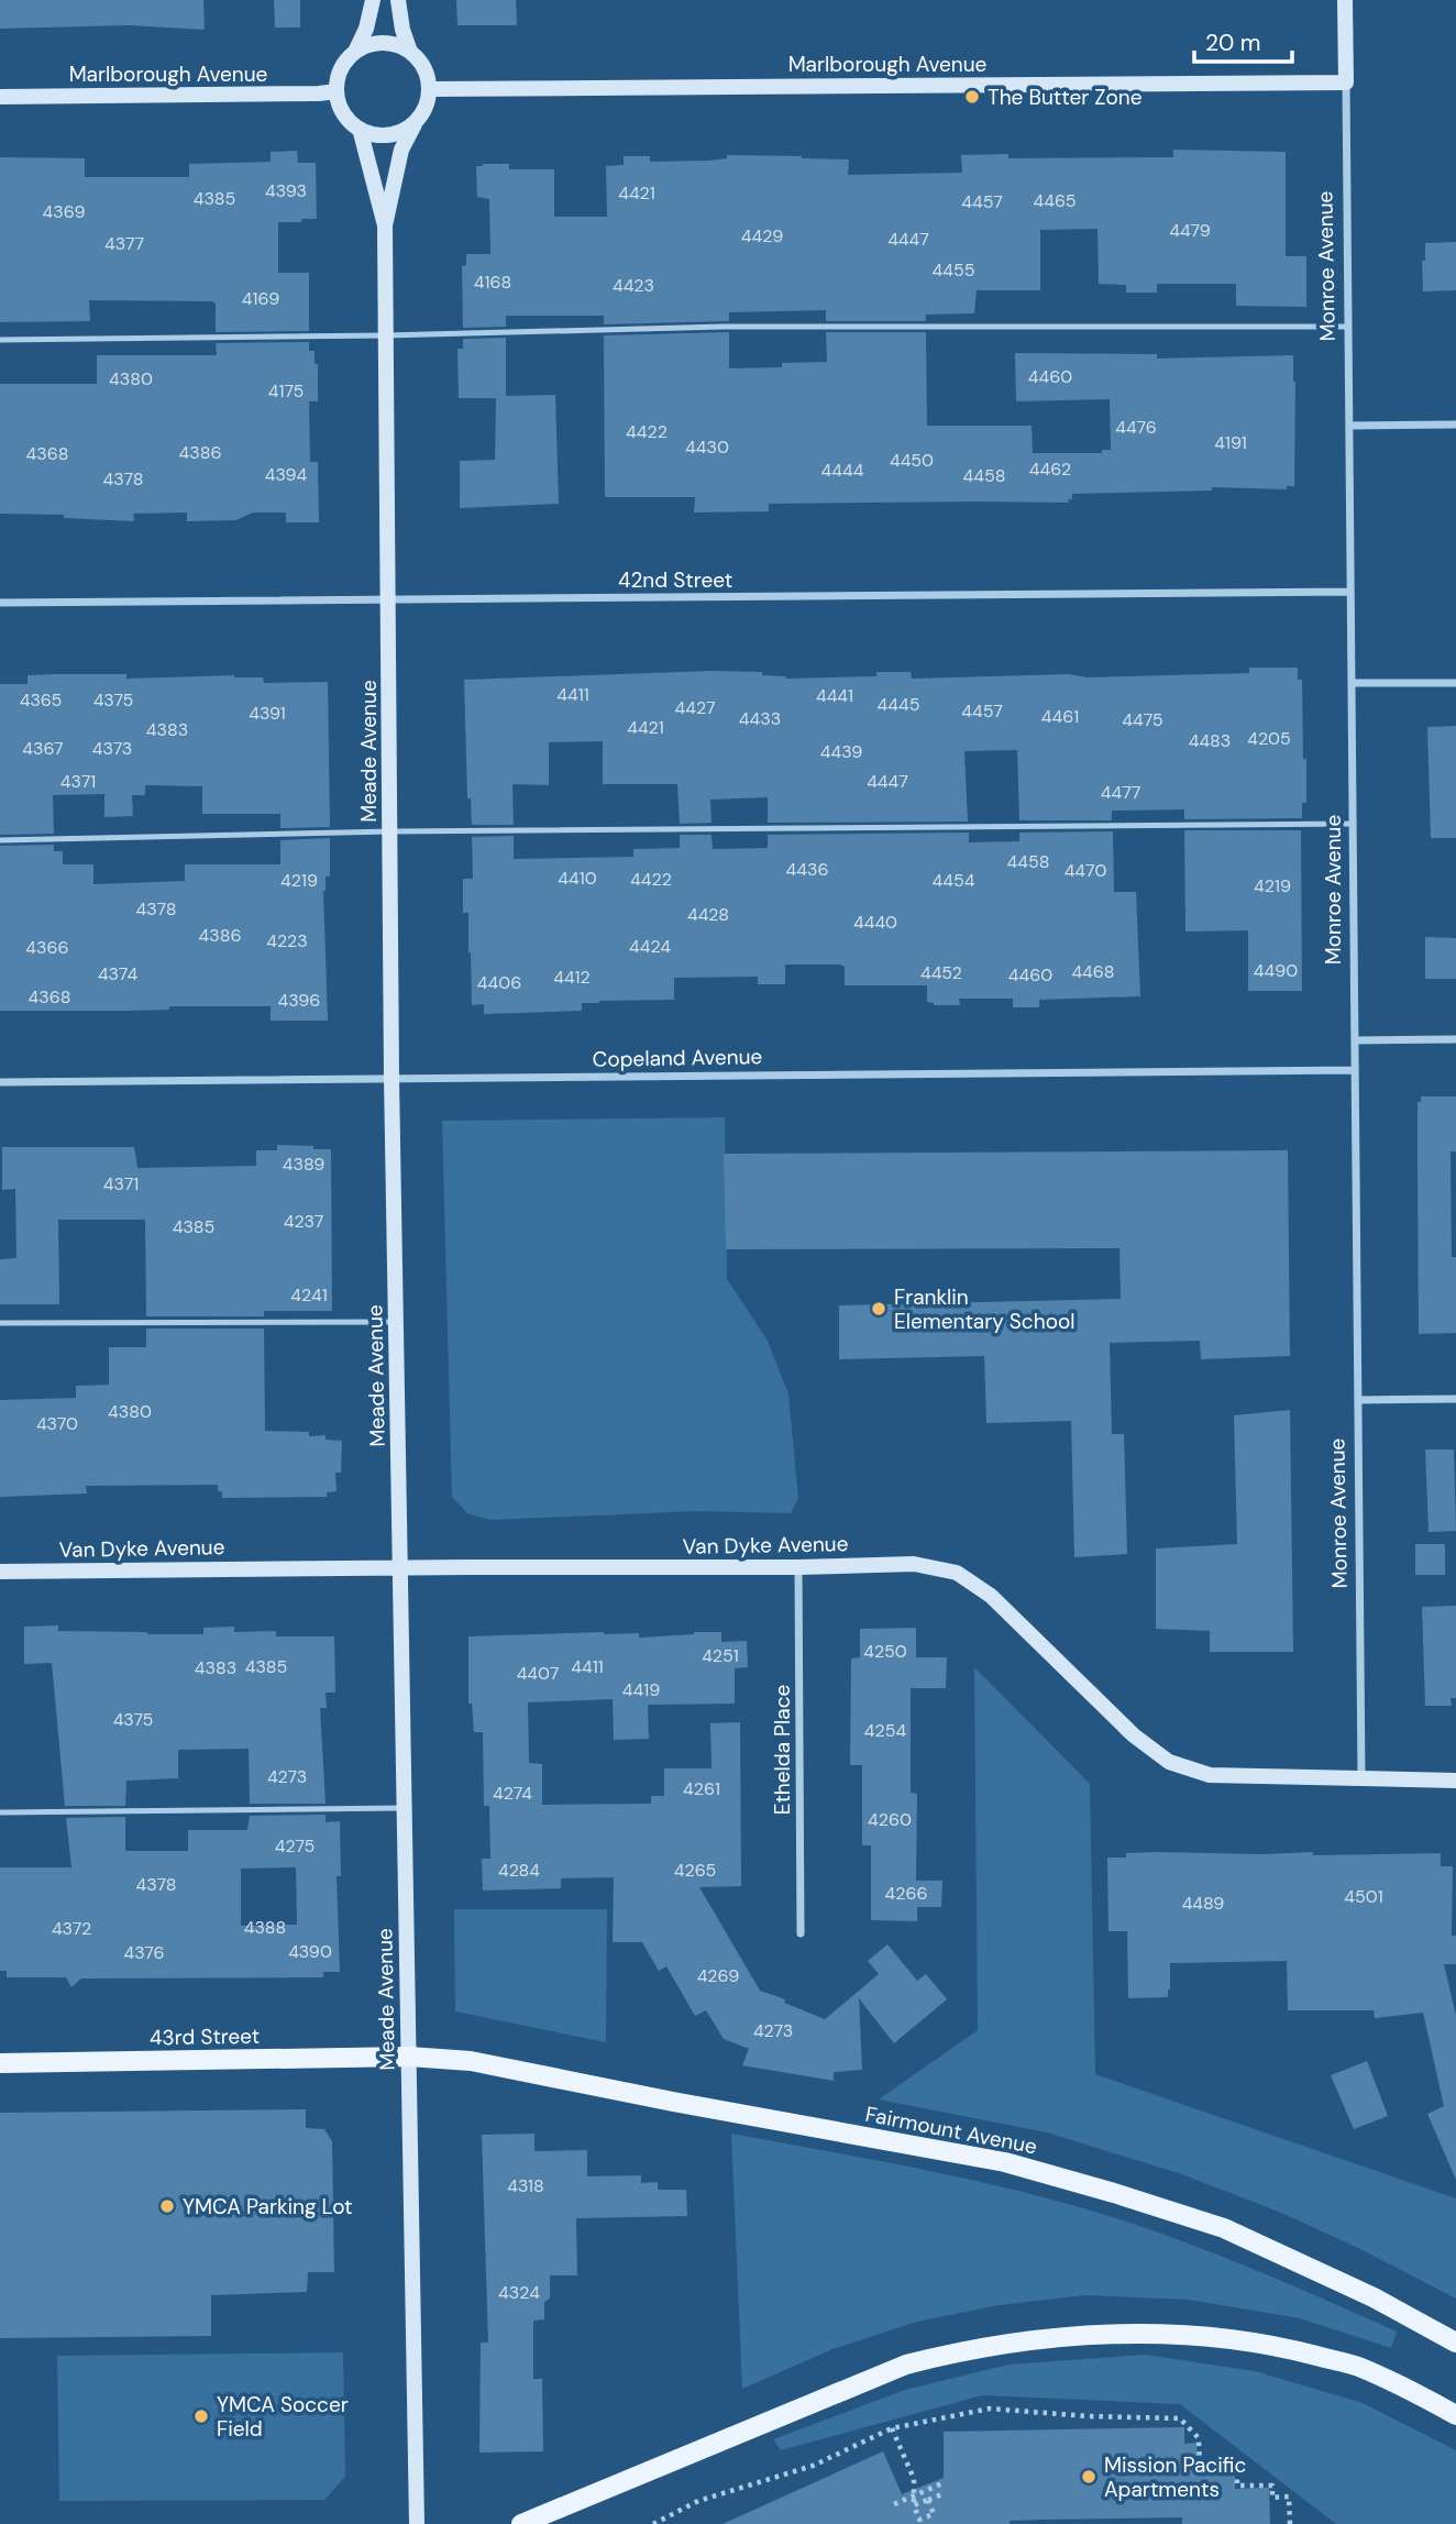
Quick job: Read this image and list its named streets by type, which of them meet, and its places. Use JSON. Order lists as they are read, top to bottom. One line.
{"streets":{"main road":["Marlborough Avenue","Monroe Avenue","Meade Avenue","Van Dyke Avenue","43rd Street","Fairmount Avenue"],"street":["42nd Street","Copeland Avenue","Ethelda Place"]},"crossings":[["Marlborough Avenue","Monroe Avenue"],["Marlborough Avenue","Meade Avenue"],["Monroe Avenue","42nd Street"],["Monroe Avenue","Copeland Avenue"],["Monroe Avenue","Van Dyke Avenue"],["42nd Street","Meade Avenue"],["Meade Avenue","Copeland Avenue"],["Meade Avenue","Van Dyke Avenue"],["Meade Avenue","43rd Street"],["Meade Avenue","Fairmount Avenue"],["Van Dyke Avenue","Ethelda Place"],["43rd Street","Fairmount Avenue"]],"places":["The Butter Zone","Franklin Elementary School","YMCA Parking Lot","YMCA Soccer Field","Mission Pacific Apartments"],"house_numbers":["4393","4421","4385","4465","4457","4369","4479","4429","4447","4377","4455","4168","4423","4169","4460","4380","4175","4476","4422","4191","4430","4386","4368","4450","4462","4444","4394","4458","4378","4411","4441","4365","4375","4445","4427","4457","4391","4461","4433","4475","4421","4383","4205","4483","4367","4373","4439","4371","4447","4477","4458","4436","4470","4410","4422","4219","4454","4219","4378","4428","4440","4386","4223","4424","4366","4490","4468","4452","4374","4460","4412","4406","4368","4396","4389","4371","4237","4385","4241","4380","4370","4250","4251","4385","4411","4383","4407","4419","4375","4254","4273","4261","4274","4260","4275","4284","4265","4378","4266","4501","4489","4388","4372","4390","4376","4269","4273","4318","4324"],"scale_bar":"20 m"}
